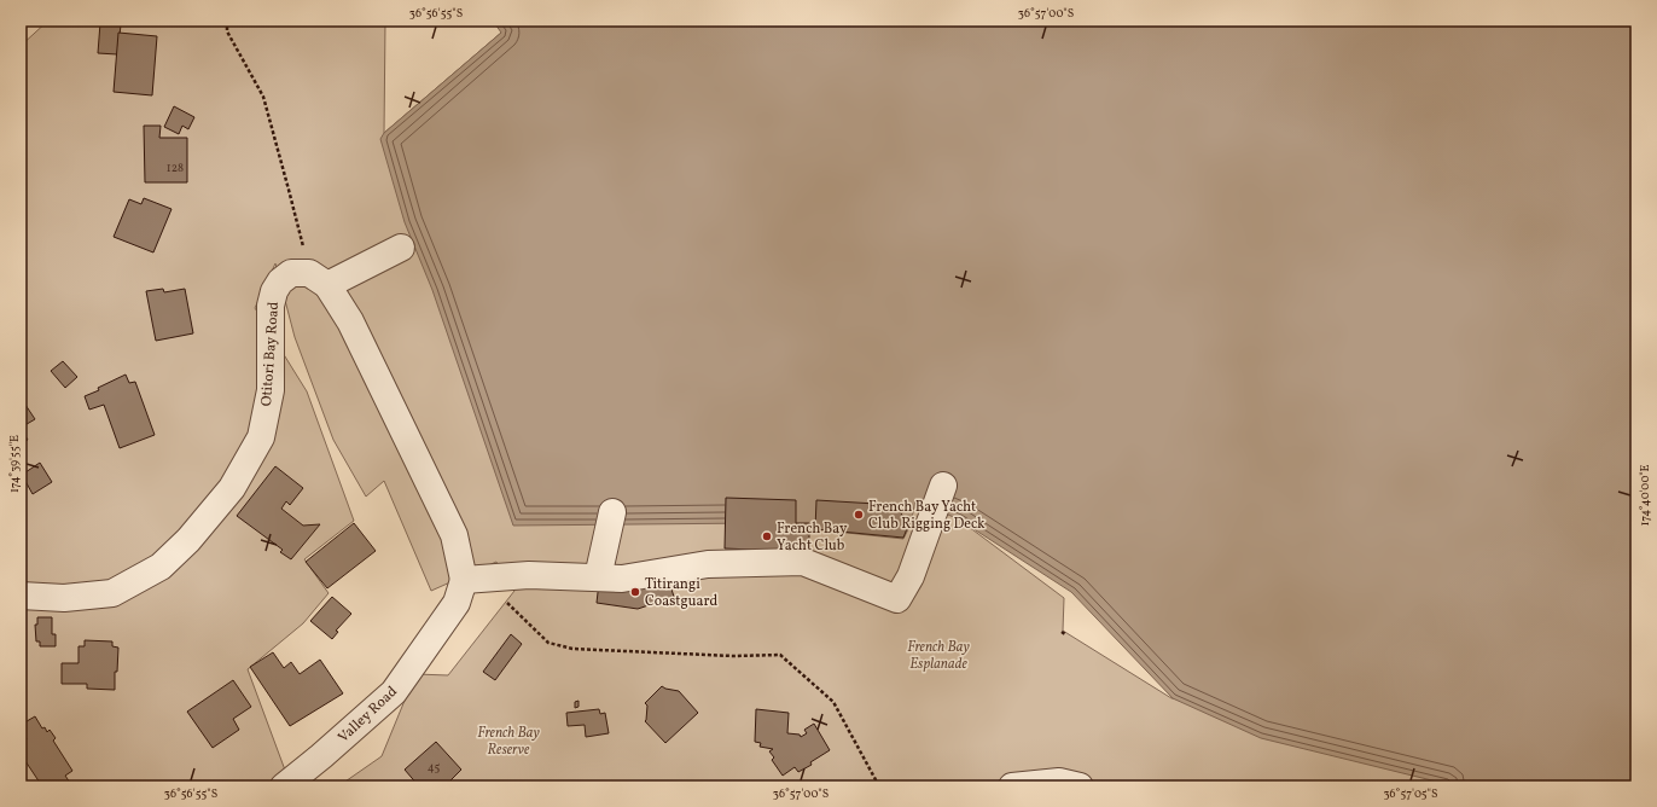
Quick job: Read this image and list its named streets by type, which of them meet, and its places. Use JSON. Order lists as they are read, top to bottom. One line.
{"streets":{"street":["Otitori Bay Road","Valley Road"]},"parks":["French Bay Esplanade","French Bay Reserve"],"places":["French Bay Yacht Club Rigging Deck","French Bay Yacht Club","Titirangi Coastguard"],"house_numbers":["128","45"],"coordinates":["36°56'55\"S","36°57'00\"S","174°39'55\"E","174°40'00\"E","36°57'05\"S"]}
